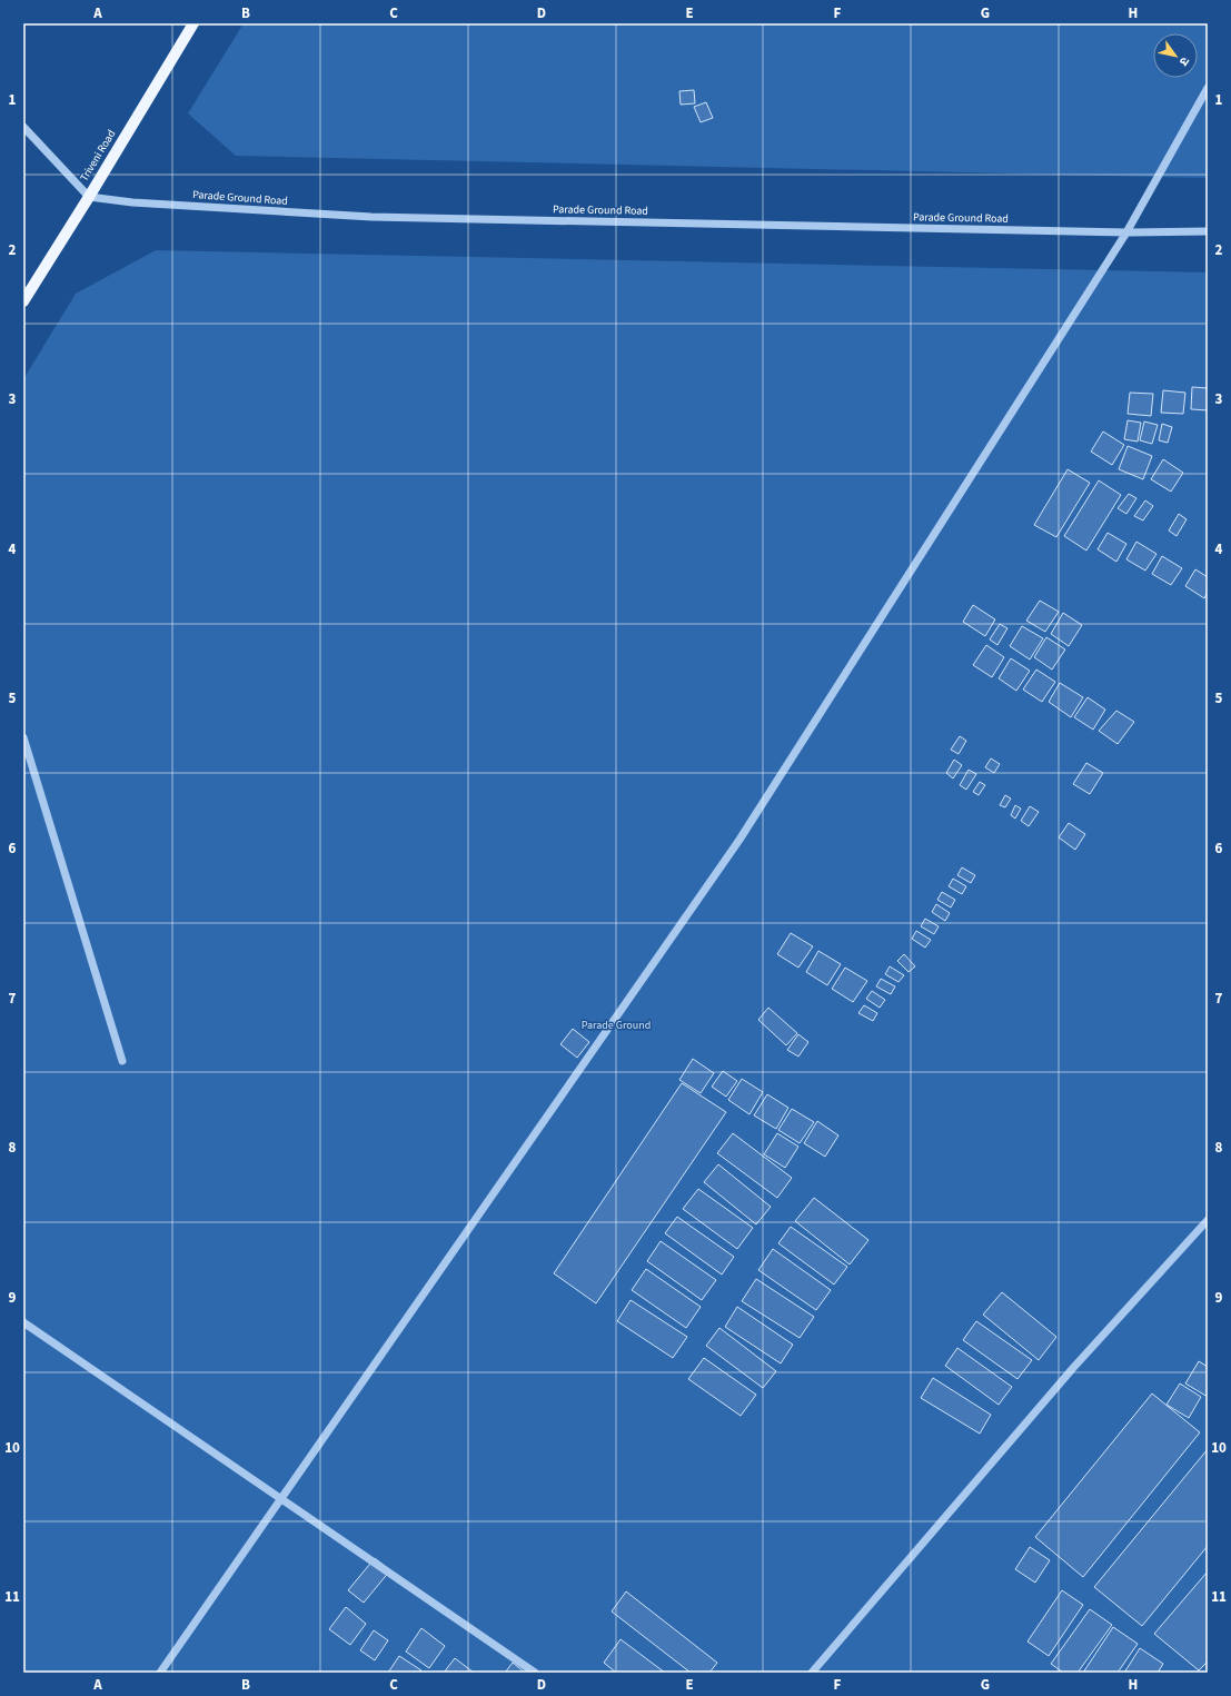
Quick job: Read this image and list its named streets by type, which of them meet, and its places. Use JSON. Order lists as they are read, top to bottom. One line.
{"streets":{"main road":["Triveni Road"],"street":["Parade Ground Road"]},"crossings":[["Triveni Road","Parade Ground Road"]],"parks":["Parade Ground"],"north":"bottom right","grid":{"columns":["A","B","C","D","E","F","G","H"],"rows":["1","2","3","4","5","6","7","8","9","10","11"]}}
